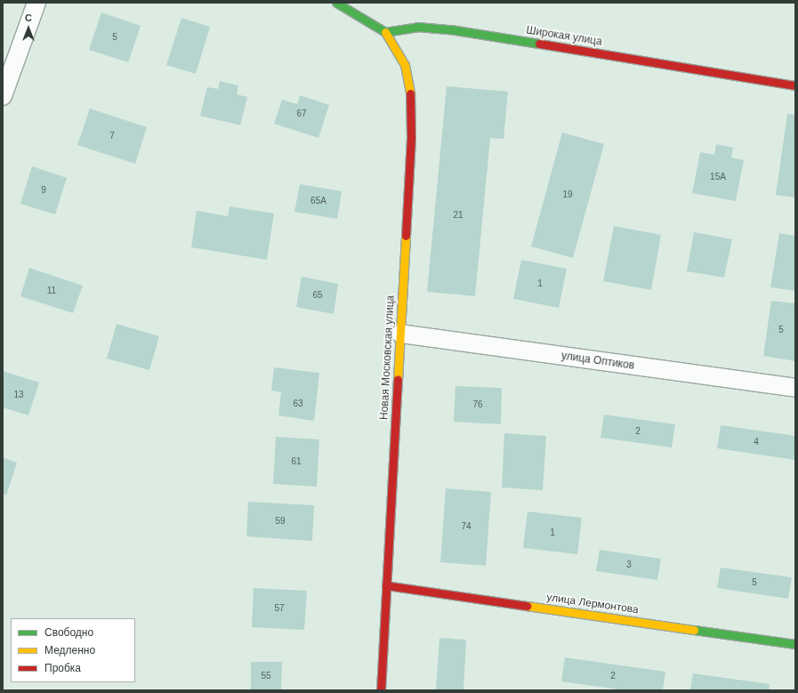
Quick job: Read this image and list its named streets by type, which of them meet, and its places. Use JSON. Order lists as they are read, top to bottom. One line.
{"streets":{"street":["Широкая улица","Новая Московская улица","улица Оптиков","улица Лермонтова"]},"crossings":[["Широкая улица","Новая Московская улица"],["Новая Московская улица","улица Оптиков"],["Новая Московская улица","улица Лермонтова"]],"house_numbers":["5","67","7","15А","9","19","65А","21","1","11","65","5","13","63","76","2","4","61","59","74","1","3","5","57","55","2"],"legend":["Свободно","Медленно","Пробка"],"north":"top"}
